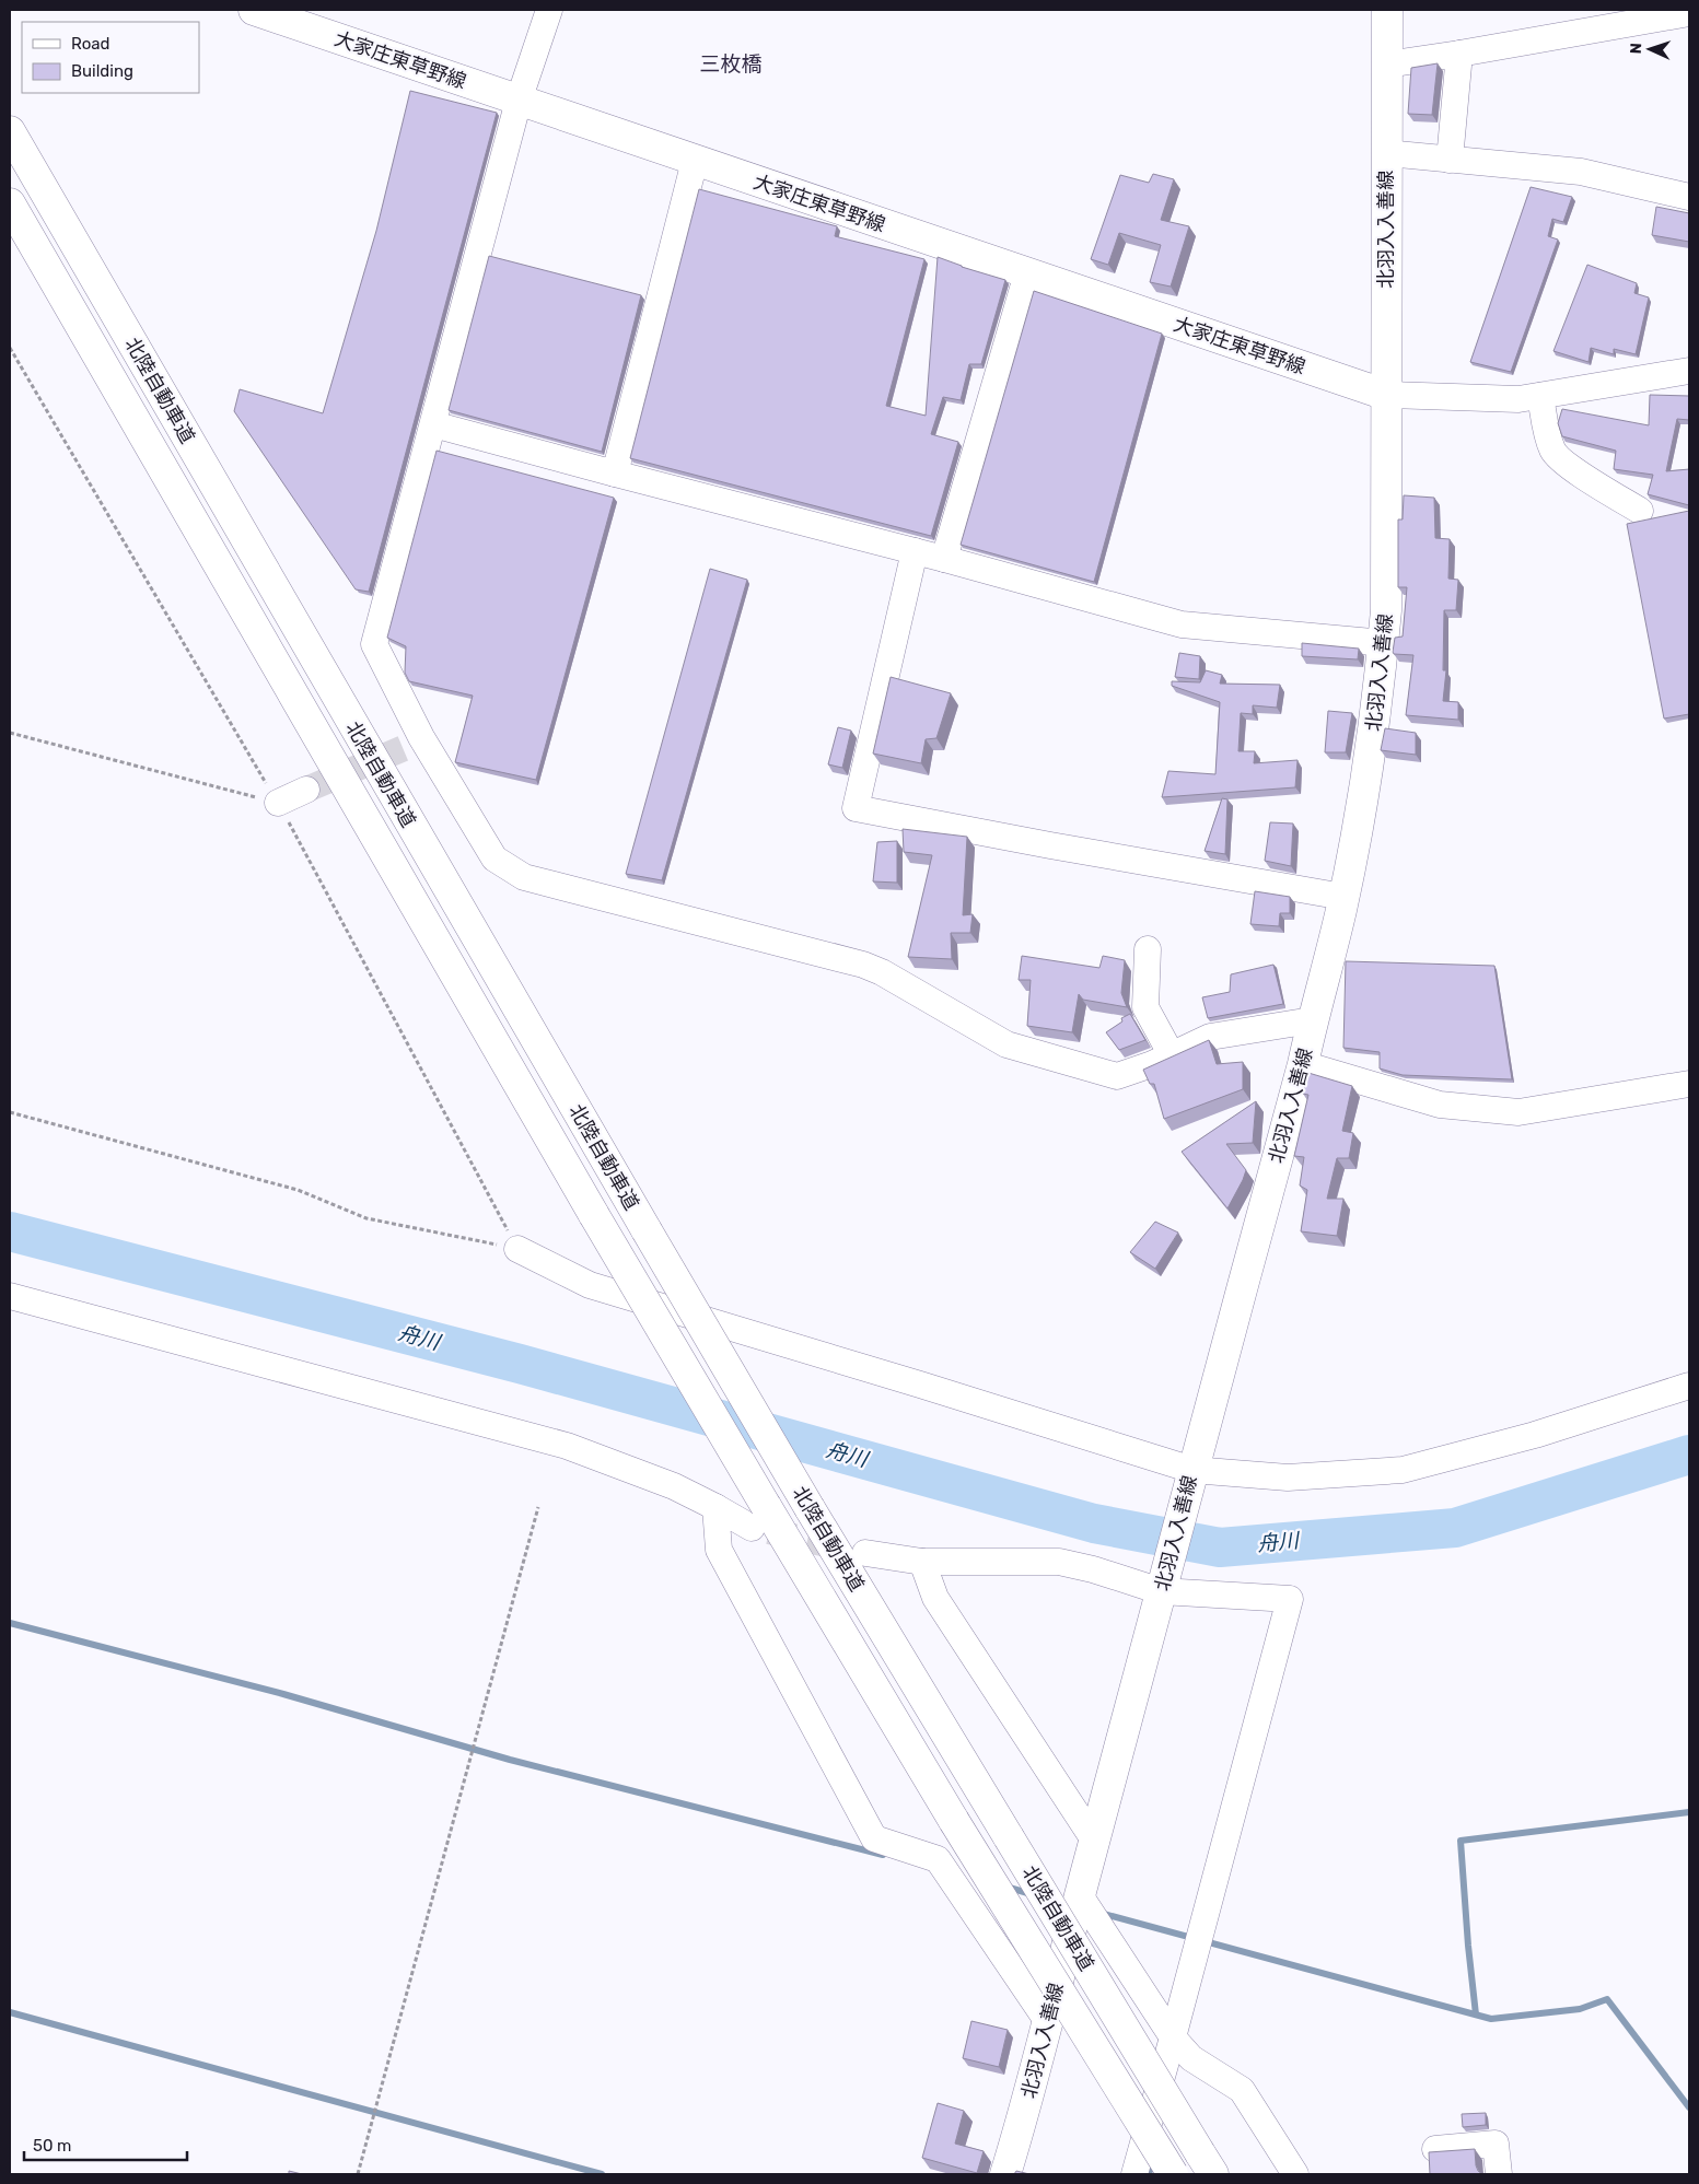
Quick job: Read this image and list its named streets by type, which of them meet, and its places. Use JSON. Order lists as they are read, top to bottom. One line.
{"streets":{"main road":["大家庄東草野線","北羽入入善線","北陸自動車道"]},"crossings":[["大家庄東草野線","北羽入入善線"]],"districts":["三枚橋"],"water":["舟川"],"legend":["Road","Building"],"scale_bar":"50 m","north":"left"}
